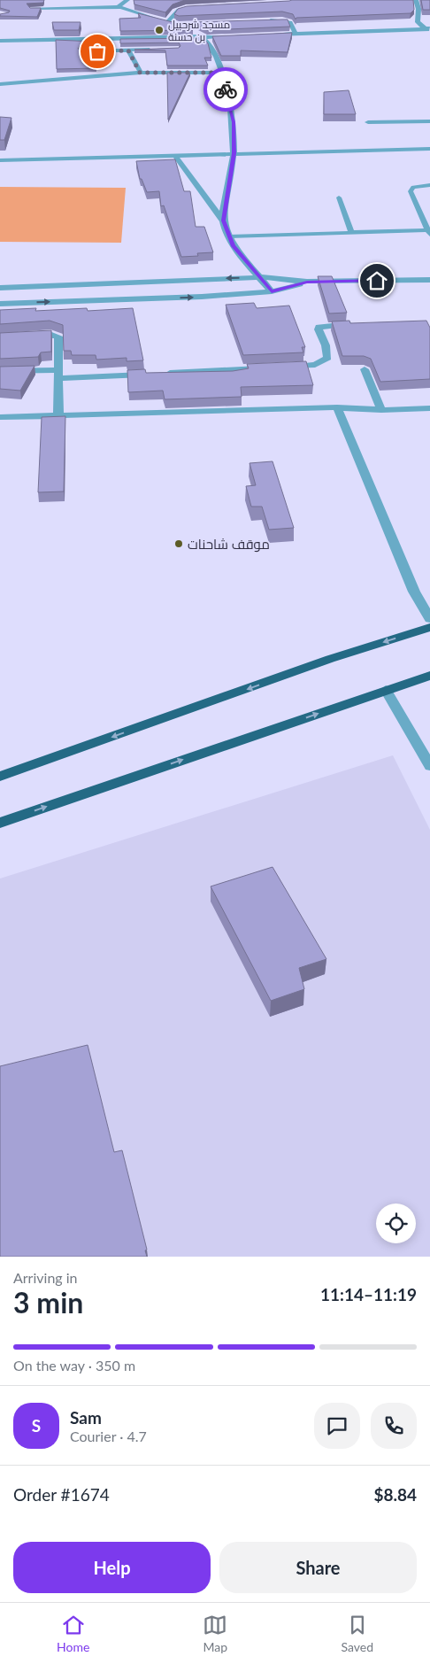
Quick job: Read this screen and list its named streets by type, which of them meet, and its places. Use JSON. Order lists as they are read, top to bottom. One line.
{"places":["مسجد شرحبيل بن حسنة","موقف شاحنات"],"page":{"heading":["3 min","Arriving in","11:14–11:19"],"panel":["Sam","Courier · 4.7","Order #1674","$8.84"],"bar":"On the way · 350 m","round":"S","buttons":["Help","Share"],"tabs":["Home","Map","Saved"]}}
